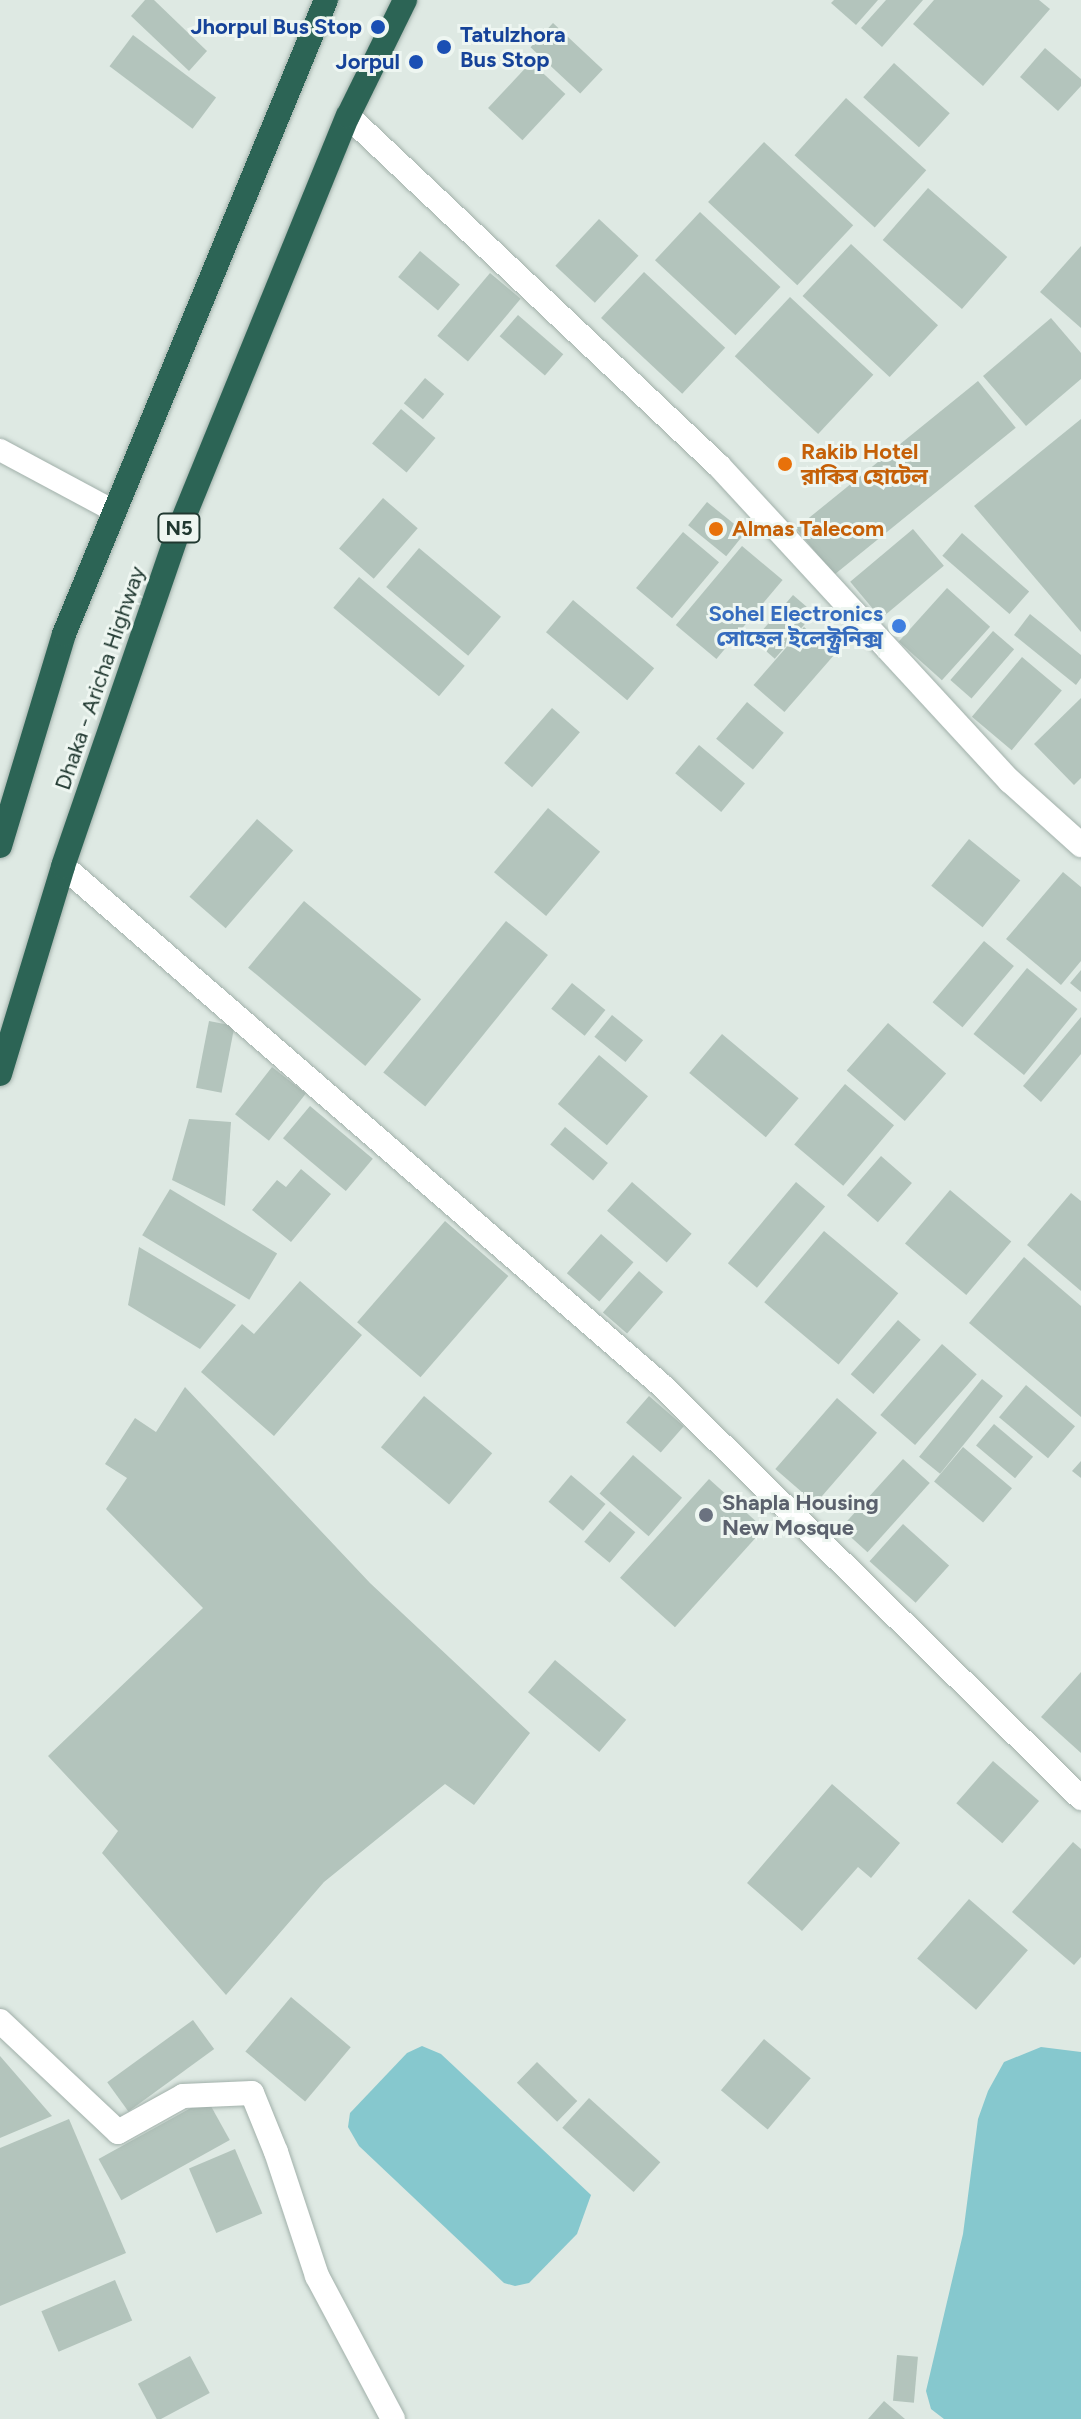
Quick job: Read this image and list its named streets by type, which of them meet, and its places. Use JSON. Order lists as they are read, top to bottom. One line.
{"streets":{"highway":["N5","Dhaka - Aricha Highway"]},"places":["Jhorpul Bus Stop","Tatulzhora Bus Stop","Jorpul","Rakib Hotel রাকিব হোটেল","Almas Talecom","Sohel Electronics সোহেল ইলেক্ট্রনিক্স","Shapla Housing New Mosque"]}
